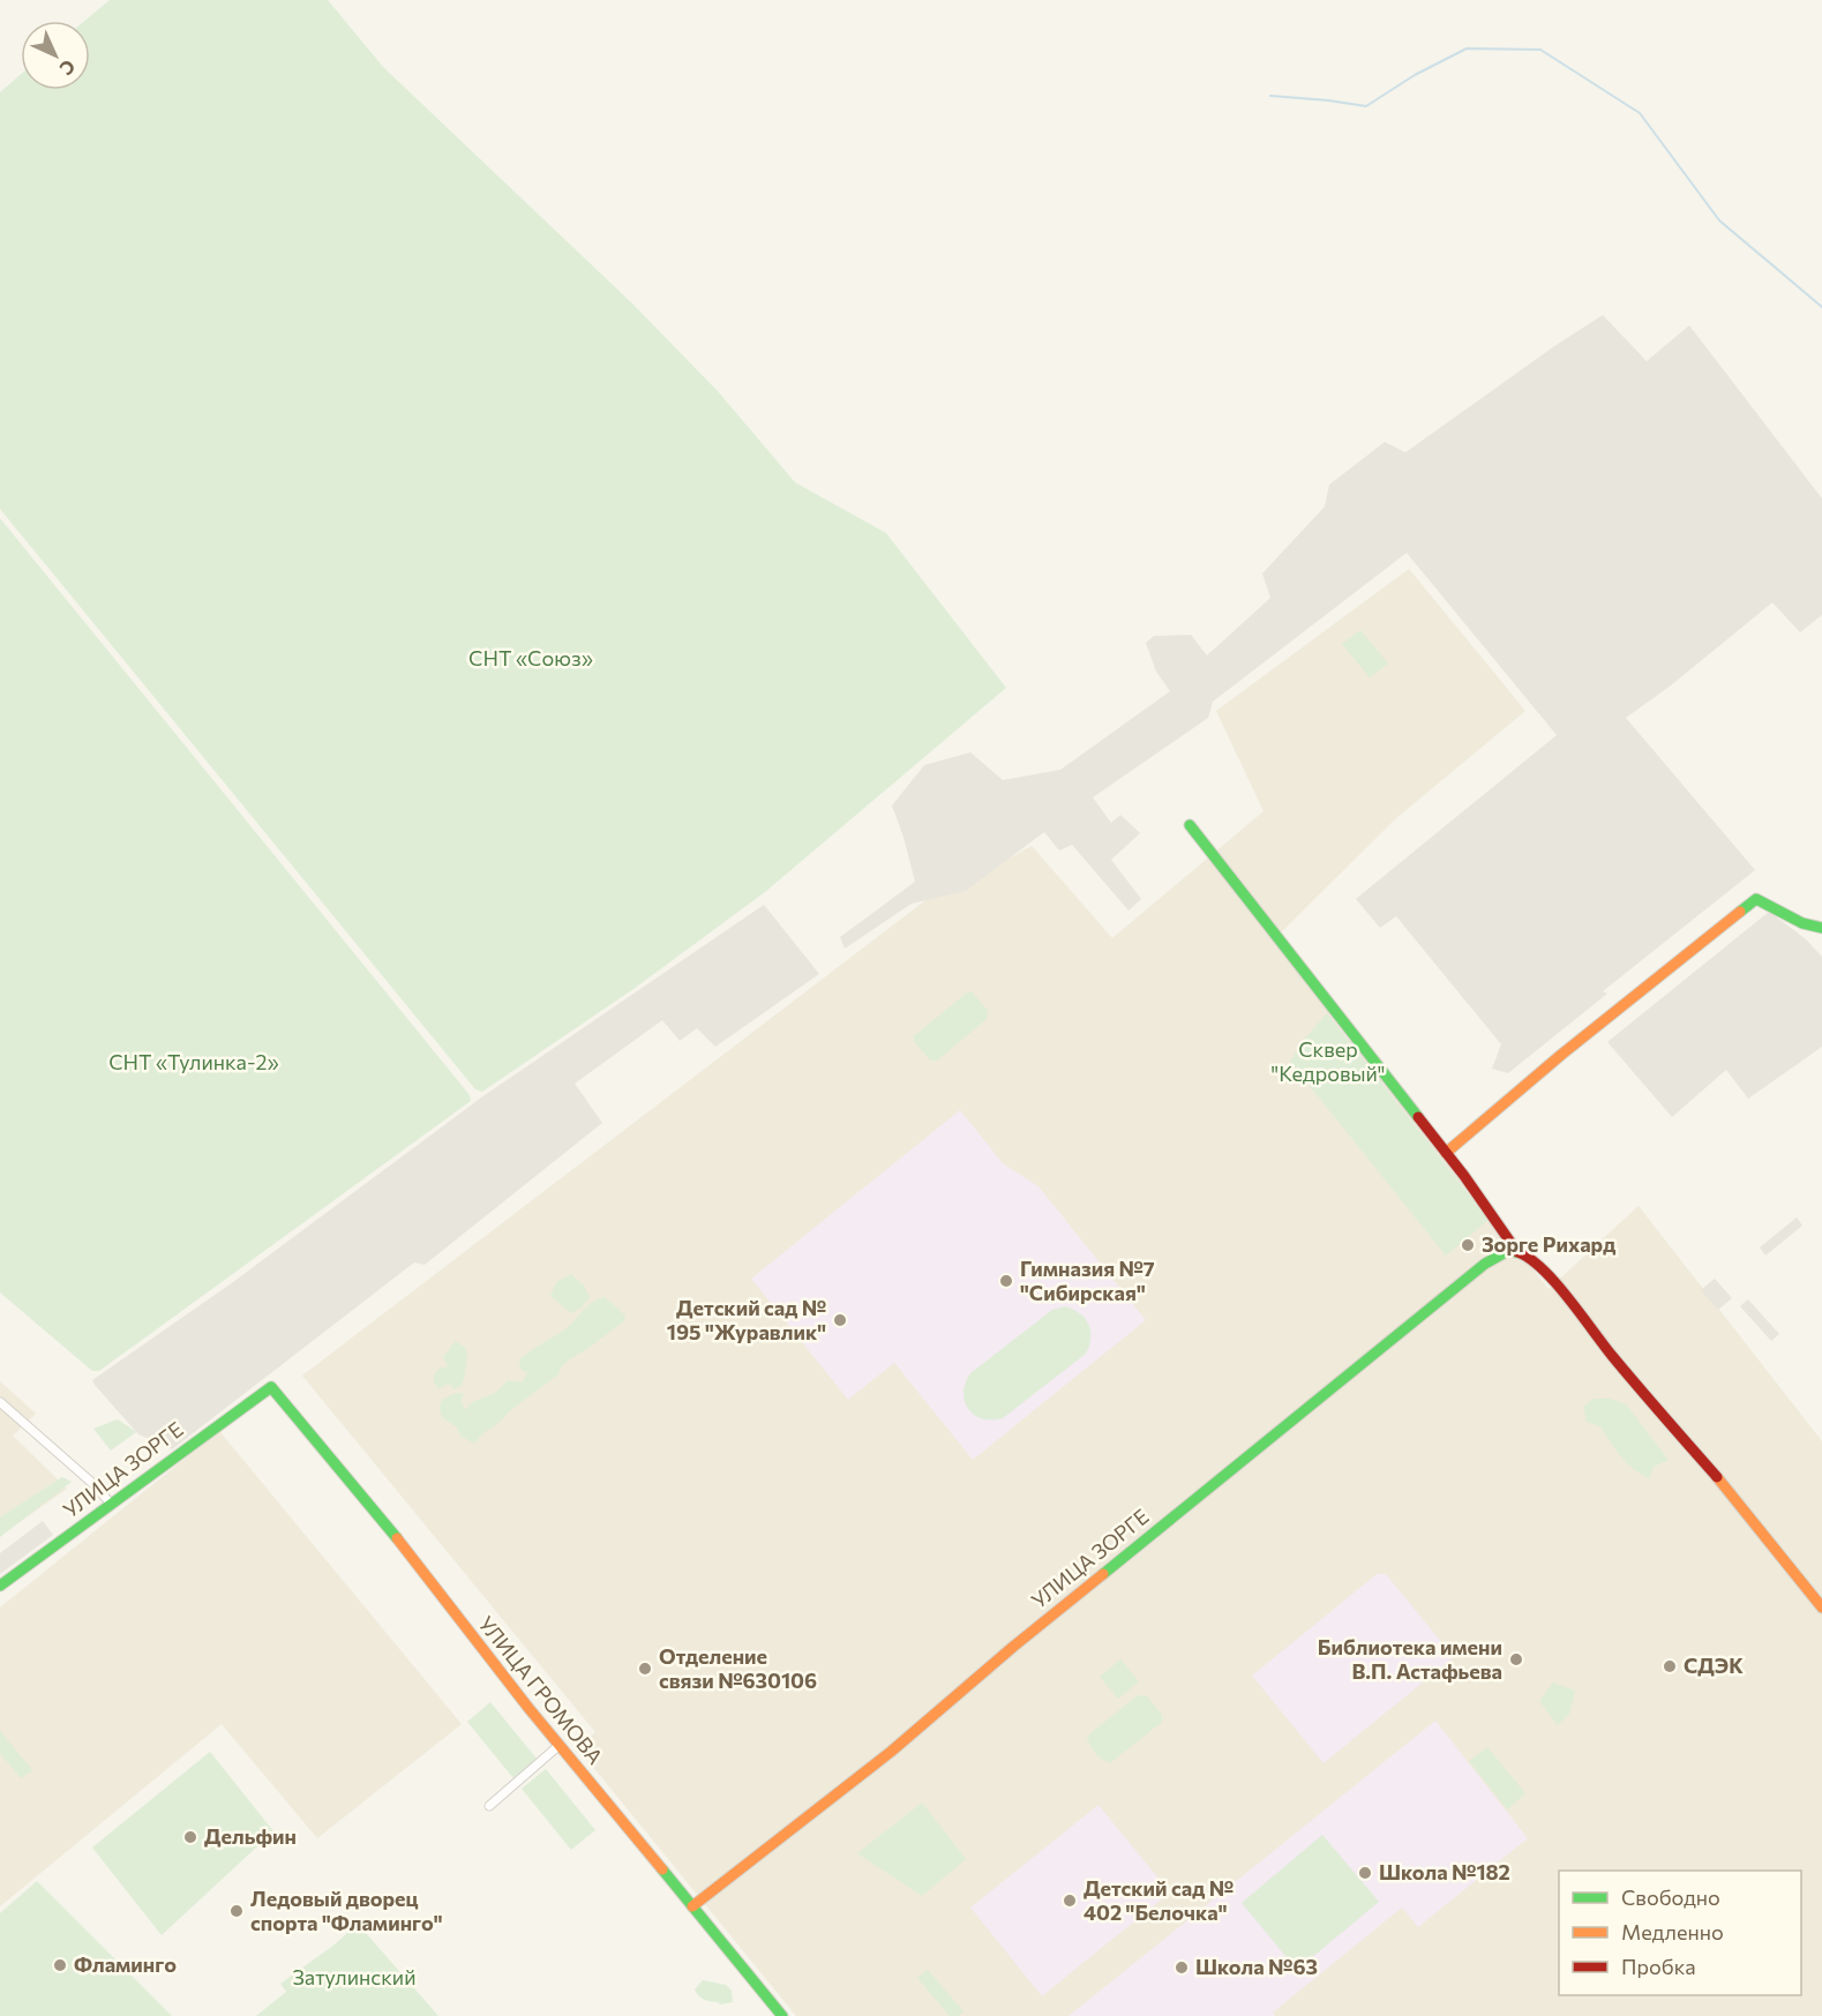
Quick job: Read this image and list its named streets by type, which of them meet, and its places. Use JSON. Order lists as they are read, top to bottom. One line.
{"streets":{"street":["УЛИЦА ЗОРГЕ","УЛИЦА ГРОМОВА"]},"crossings":[["УЛИЦА ЗОРГЕ","УЛИЦА ГРОМОВА"]],"parks":["СНТ «Союз»","Сквер \"Кедровый\"","СНТ «Тулинка-2»","Затулинский"],"places":["Зорге Рихард","Гимназия №7 \"Сибирская\"","Детский сад № 195 \"Журавлик\"","Библиотека имени В.П. Астафьева","СДЭК","Отделение связи №630106","Дельфин","Школа №182","Детский сад № 402 \"Белочка\"","Ледовый дворец спорта \"Фламинго\"","Фламинго","Школа №63"],"legend":["Свободно","Медленно","Пробка"],"north":"bottom right"}
